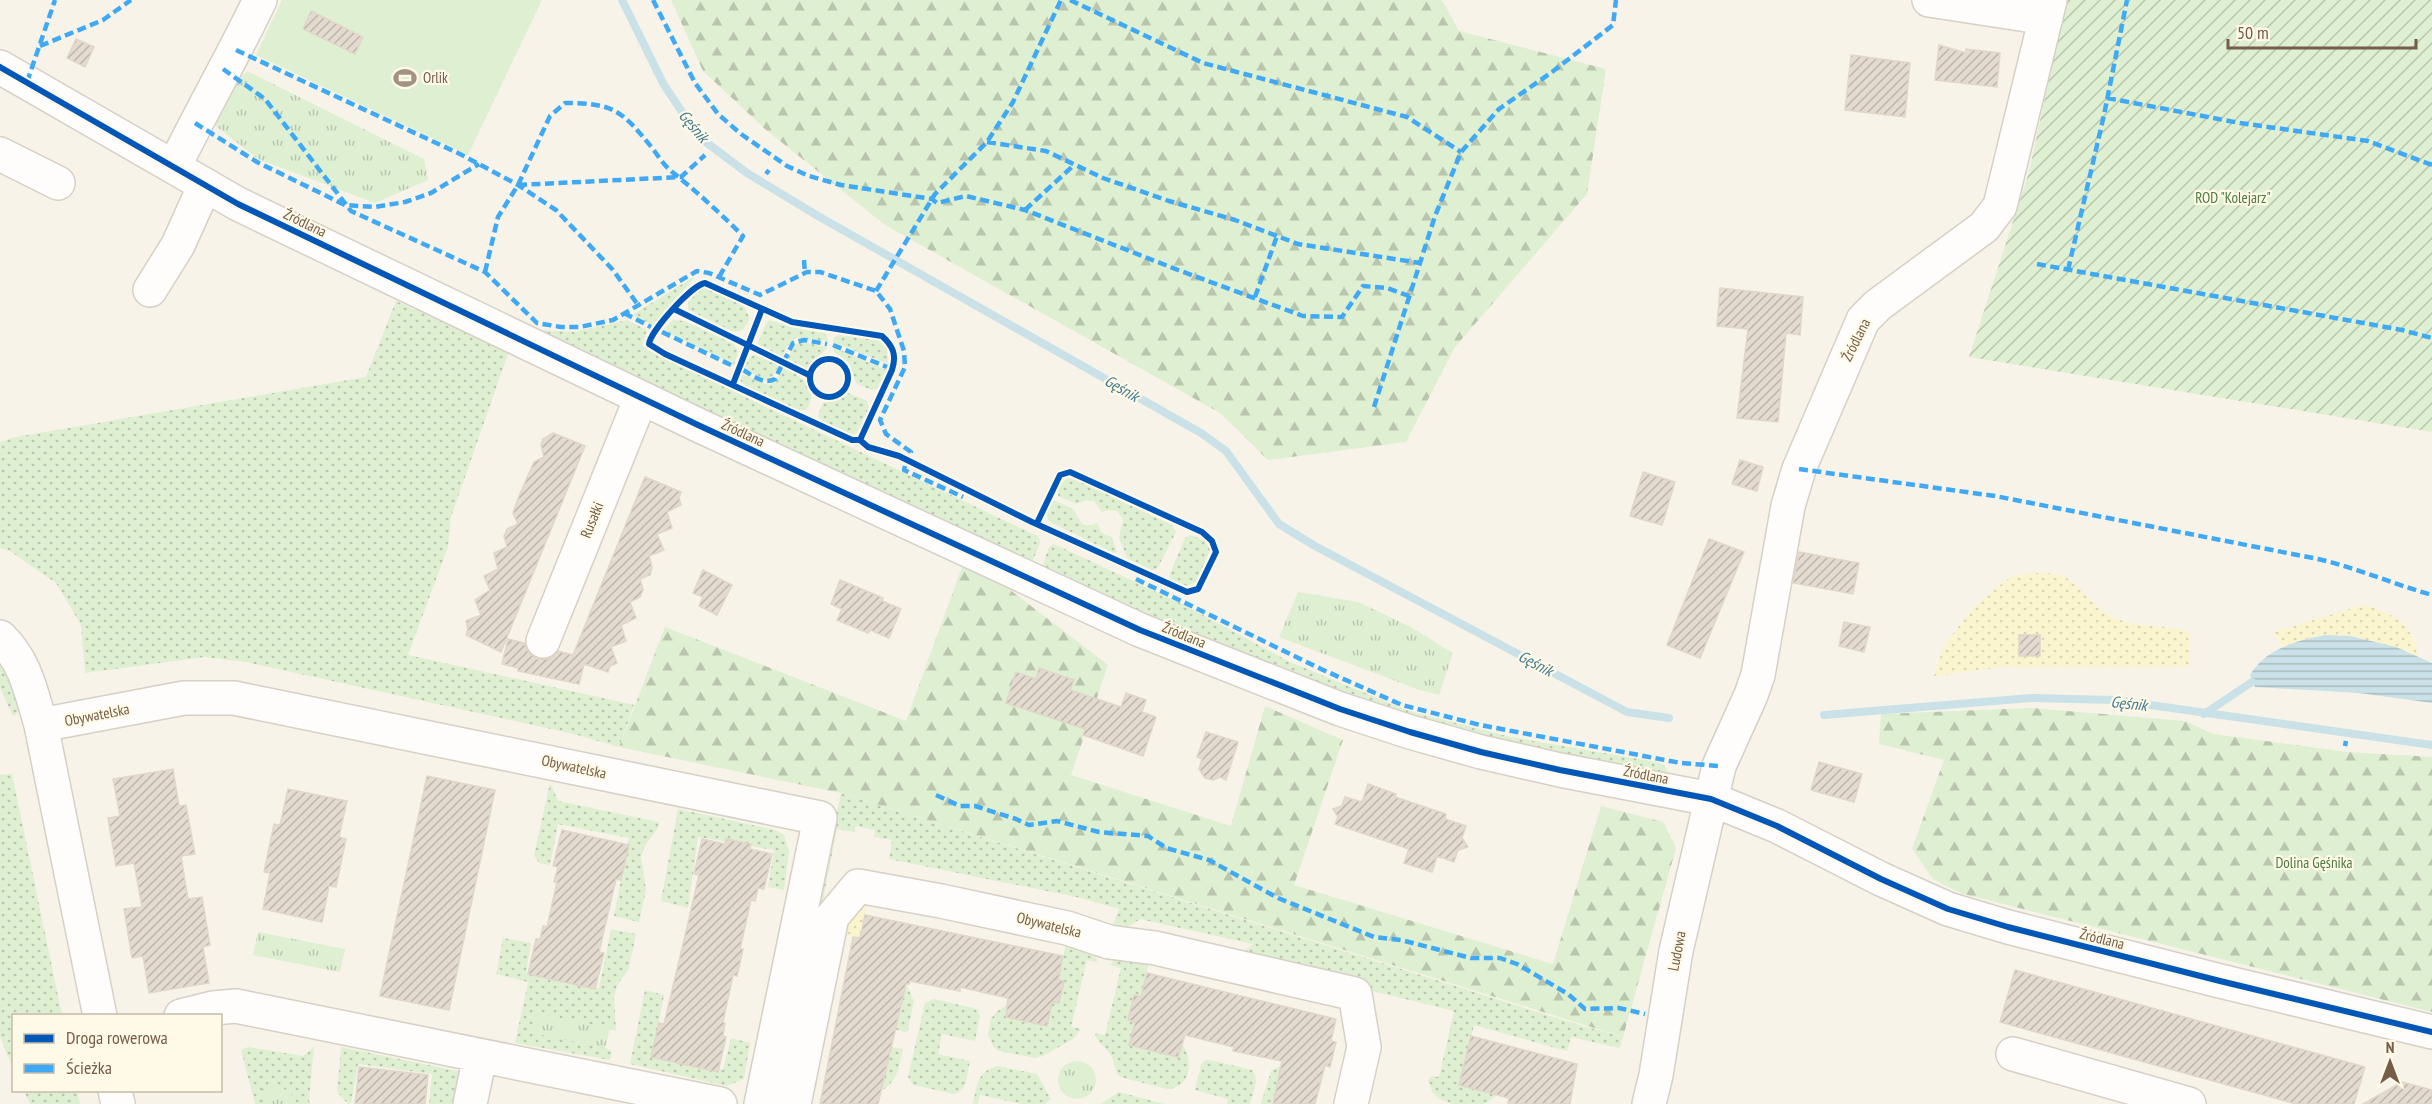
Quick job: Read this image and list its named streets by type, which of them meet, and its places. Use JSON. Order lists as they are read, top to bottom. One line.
{"streets":{"street":["Źródlana","Rusałki","Obywatelska","Ludowa"]},"crossings":[["Źródlana","Rusałki"],["Źródlana","Ludowa"]],"water":["Gęśnik"],"parks":["ROD \"Kolejarz\"","Dolina Gęśnika"],"places":{"sports":["Orlik"]},"legend":["Droga rowerowa","Ścieżka"],"scale_bar":"50 m","north":"top"}
